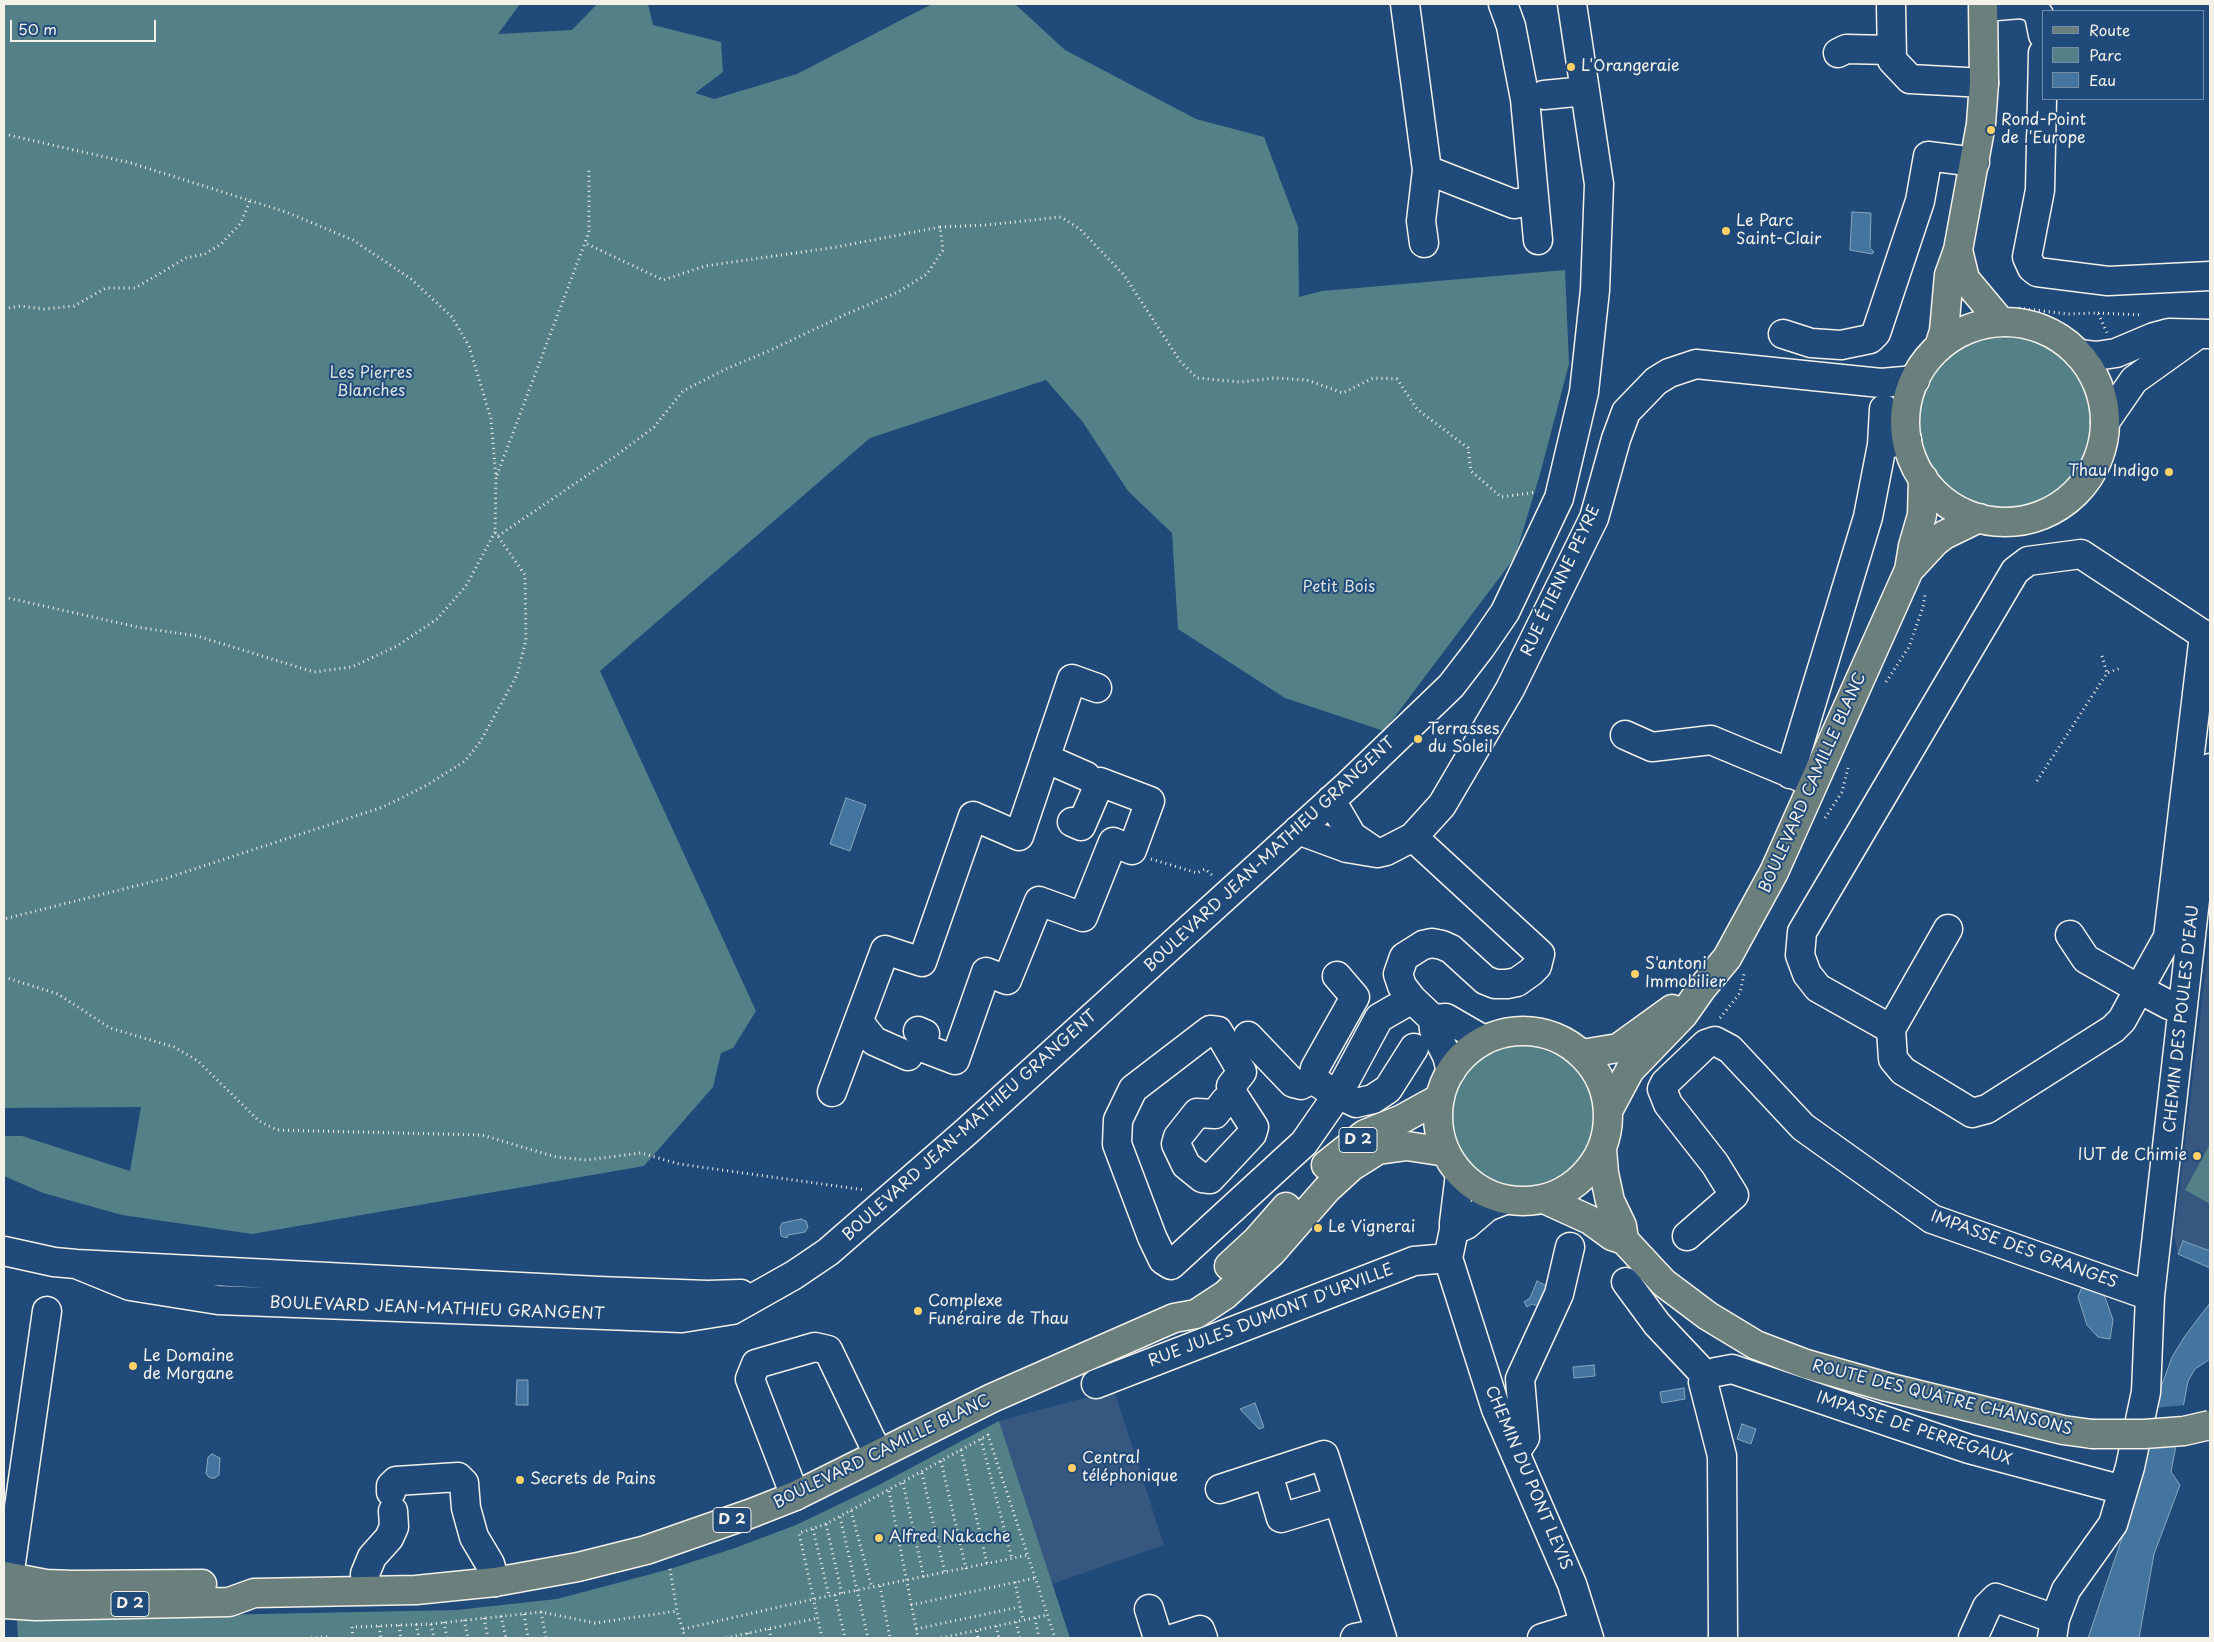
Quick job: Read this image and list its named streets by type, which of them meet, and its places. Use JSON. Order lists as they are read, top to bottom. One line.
{"streets":{"main road":["BOULEVARD CAMILLE BLANC","D 2","ROUTE DES QUATRE CHANSONS"],"street":["RUE ÉTIENNE PEYRE","BOULEVARD JEAN-MATHIEU GRANGENT","CHEMIN DES POULES D'EAU","IMPASSE DES GRANGES","RUE JULES DUMONT D'URVILLE","IMPASSE DE PERREGAUX","CHEMIN DU PONT LEVIS"]},"crossings":[["BOULEVARD CAMILLE BLANC","D 2"],["BOULEVARD CAMILLE BLANC","ROUTE DES QUATRE CHANSONS"],["BOULEVARD CAMILLE BLANC","CHEMIN DU PONT LEVIS"],["CHEMIN DES POULES D'EAU","IMPASSE DES GRANGES"],["CHEMIN DES POULES D'EAU","IMPASSE DE PERREGAUX"],["D 2","ROUTE DES QUATRE CHANSONS"],["D 2","CHEMIN DU PONT LEVIS"],["RUE JULES DUMONT D'URVILLE","CHEMIN DU PONT LEVIS"],["ROUTE DES QUATRE CHANSONS","CHEMIN DU PONT LEVIS"]],"parks":["Les Pierres Blanches","Petit Bois"],"places":["L'Orangeraie","Rond-Point de l'Europe","Le Parc Saint-Clair","Thau Indigo","Terrasses du Soleil","S'antoni Immobilier","IUT de Chimie","Le Vignerai","Complexe Funéraire de Thau","Le Domaine de Morgane","Central téléphonique","Secrets de Pains","Alfred Nakache"],"legend":["Route","Parc","Eau"],"scale_bar":"50 m"}
